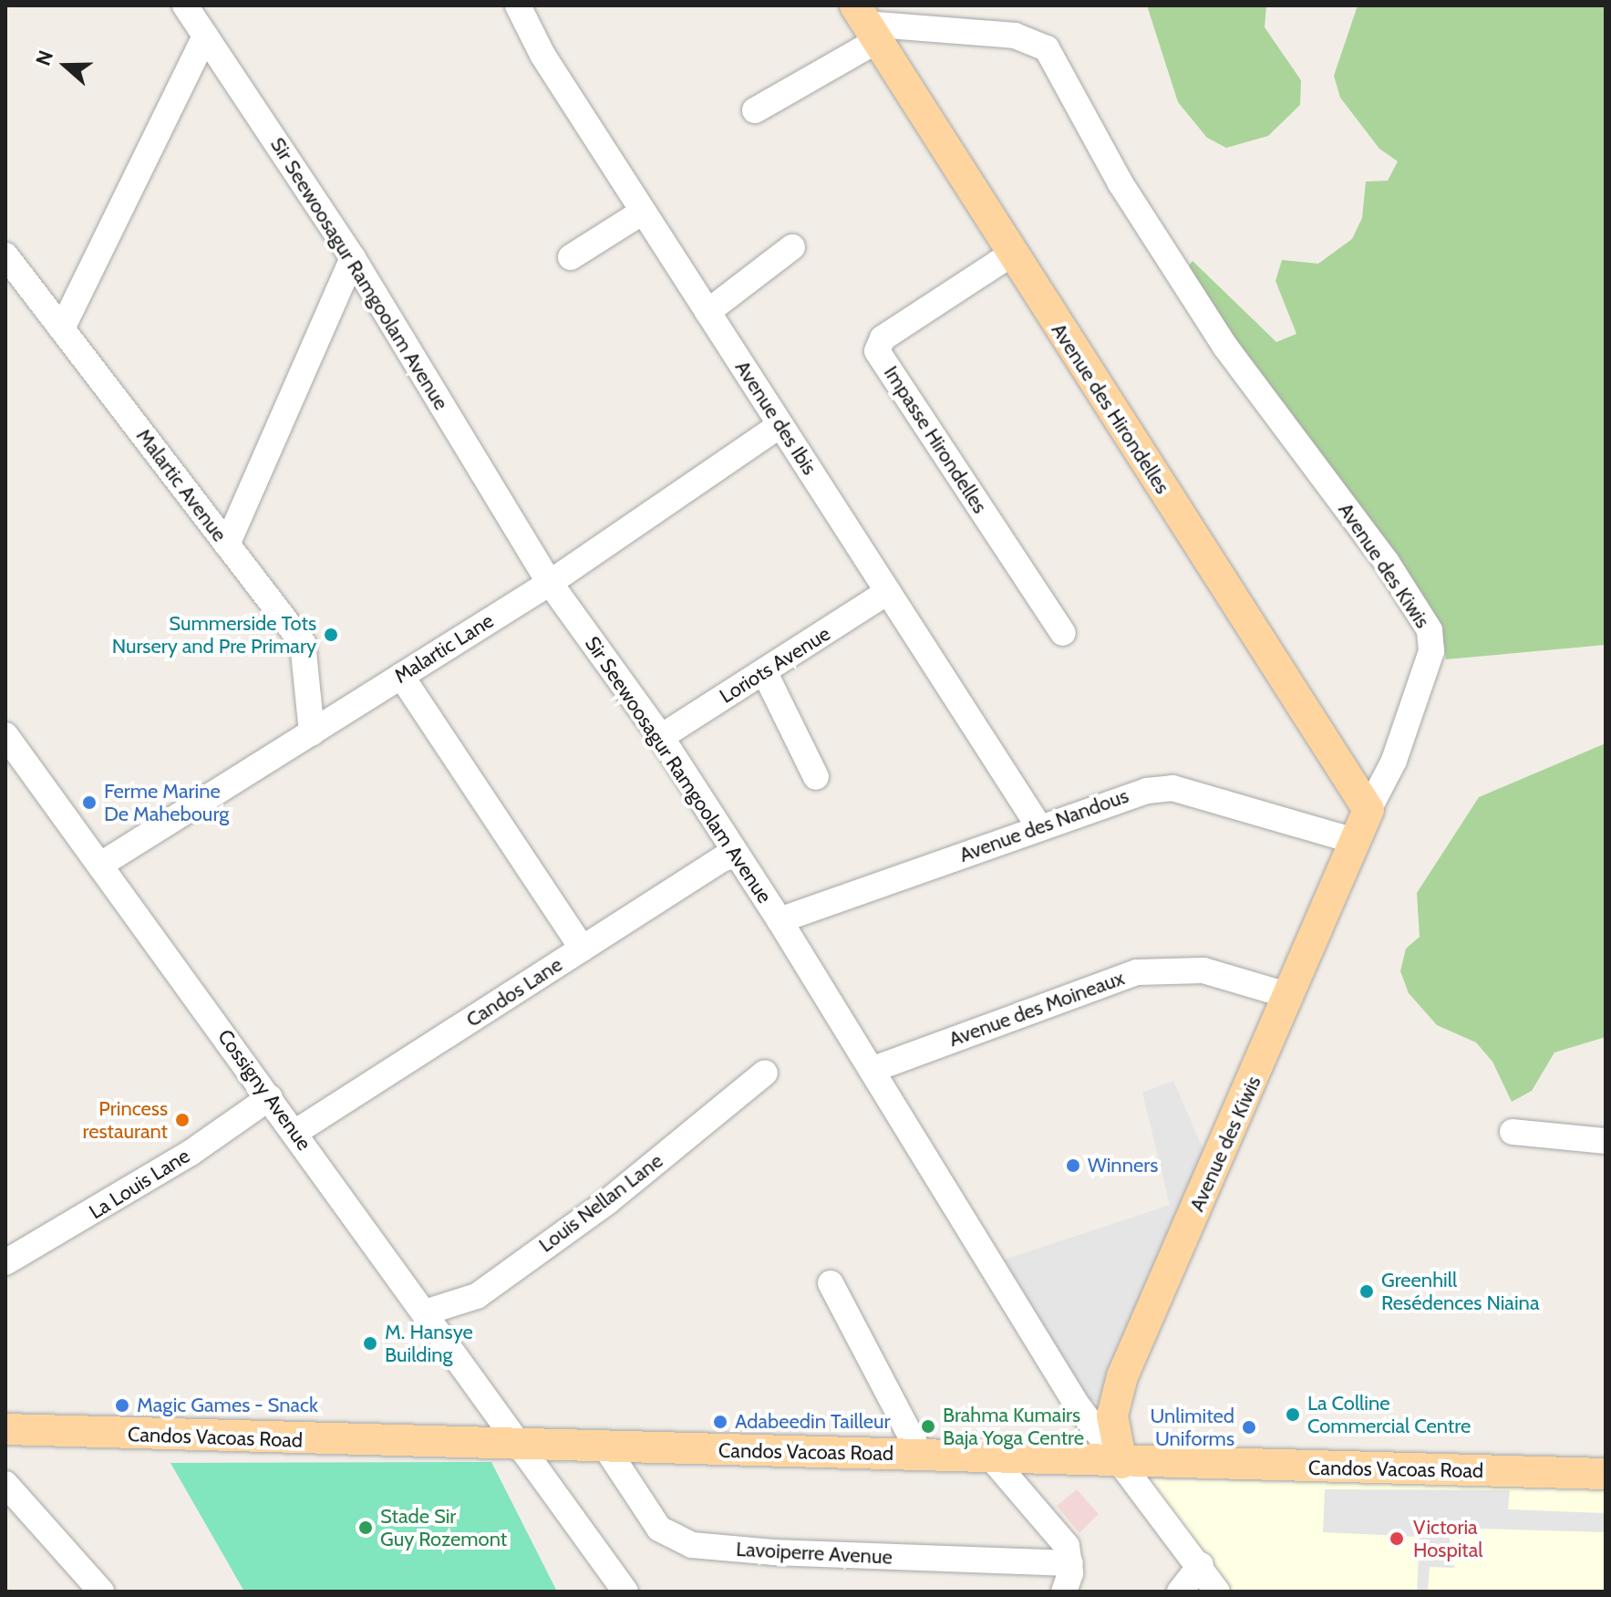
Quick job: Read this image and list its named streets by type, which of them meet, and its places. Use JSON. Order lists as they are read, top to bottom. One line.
{"streets":{"main road":["Avenue des Hirondelles","Avenue des Kiwis","Candos Vacoas Road"],"street":["Sir Seewoosagur Ramgoolam Avenue","Avenue des Ibis","Impasse Hirondelles","Malartic Avenue","Malartic Lane","Loriots Avenue","Avenue des Nandous","Candos Lane","Avenue des Moineaux","Cossigny Avenue","La Louis Lane","Louis Nellan Lane","Lavoiperre Avenue"]},"crossings":[["Sir Seewoosagur Ramgoolam Avenue","Avenue des Kiwis"],["Sir Seewoosagur Ramgoolam Avenue","Malartic Lane"],["Sir Seewoosagur Ramgoolam Avenue","Loriots Avenue"],["Sir Seewoosagur Ramgoolam Avenue","Avenue des Nandous"],["Sir Seewoosagur Ramgoolam Avenue","Candos Lane"],["Sir Seewoosagur Ramgoolam Avenue","Avenue des Moineaux"],["Sir Seewoosagur Ramgoolam Avenue","Candos Vacoas Road"],["Avenue des Hirondelles","Impasse Hirondelles"],["Avenue des Hirondelles","Avenue des Kiwis"],["Avenue des Ibis","Malartic Lane"],["Avenue des Ibis","Loriots Avenue"],["Avenue des Ibis","Avenue des Nandous"],["Malartic Avenue","Malartic Lane"],["Avenue des Kiwis","Avenue des Nandous"],["Avenue des Kiwis","Avenue des Moineaux"],["Avenue des Kiwis","Candos Vacoas Road"],["Malartic Lane","Cossigny Avenue"],["Candos Lane","Cossigny Avenue"],["Cossigny Avenue","La Louis Lane"],["Cossigny Avenue","Louis Nellan Lane"],["Cossigny Avenue","Candos Vacoas Road"],["Candos Vacoas Road","Lavoiperre Avenue"]],"places":["Summerside Tots Nursery and Pre Primary","Ferme Marine De Mahebourg","Princess restaurant","Winners","Greenhill Resédences Niaina","M. Hansye Building","Magic Games - Snack","La Colline Commercial Centre","Adabeedin Tailleur","Brahma Kumairs Baja Yoga Centre","Unlimited Uniforms","Stade Sir Guy Rozemont","Victoria Hospital"],"north":"left"}
